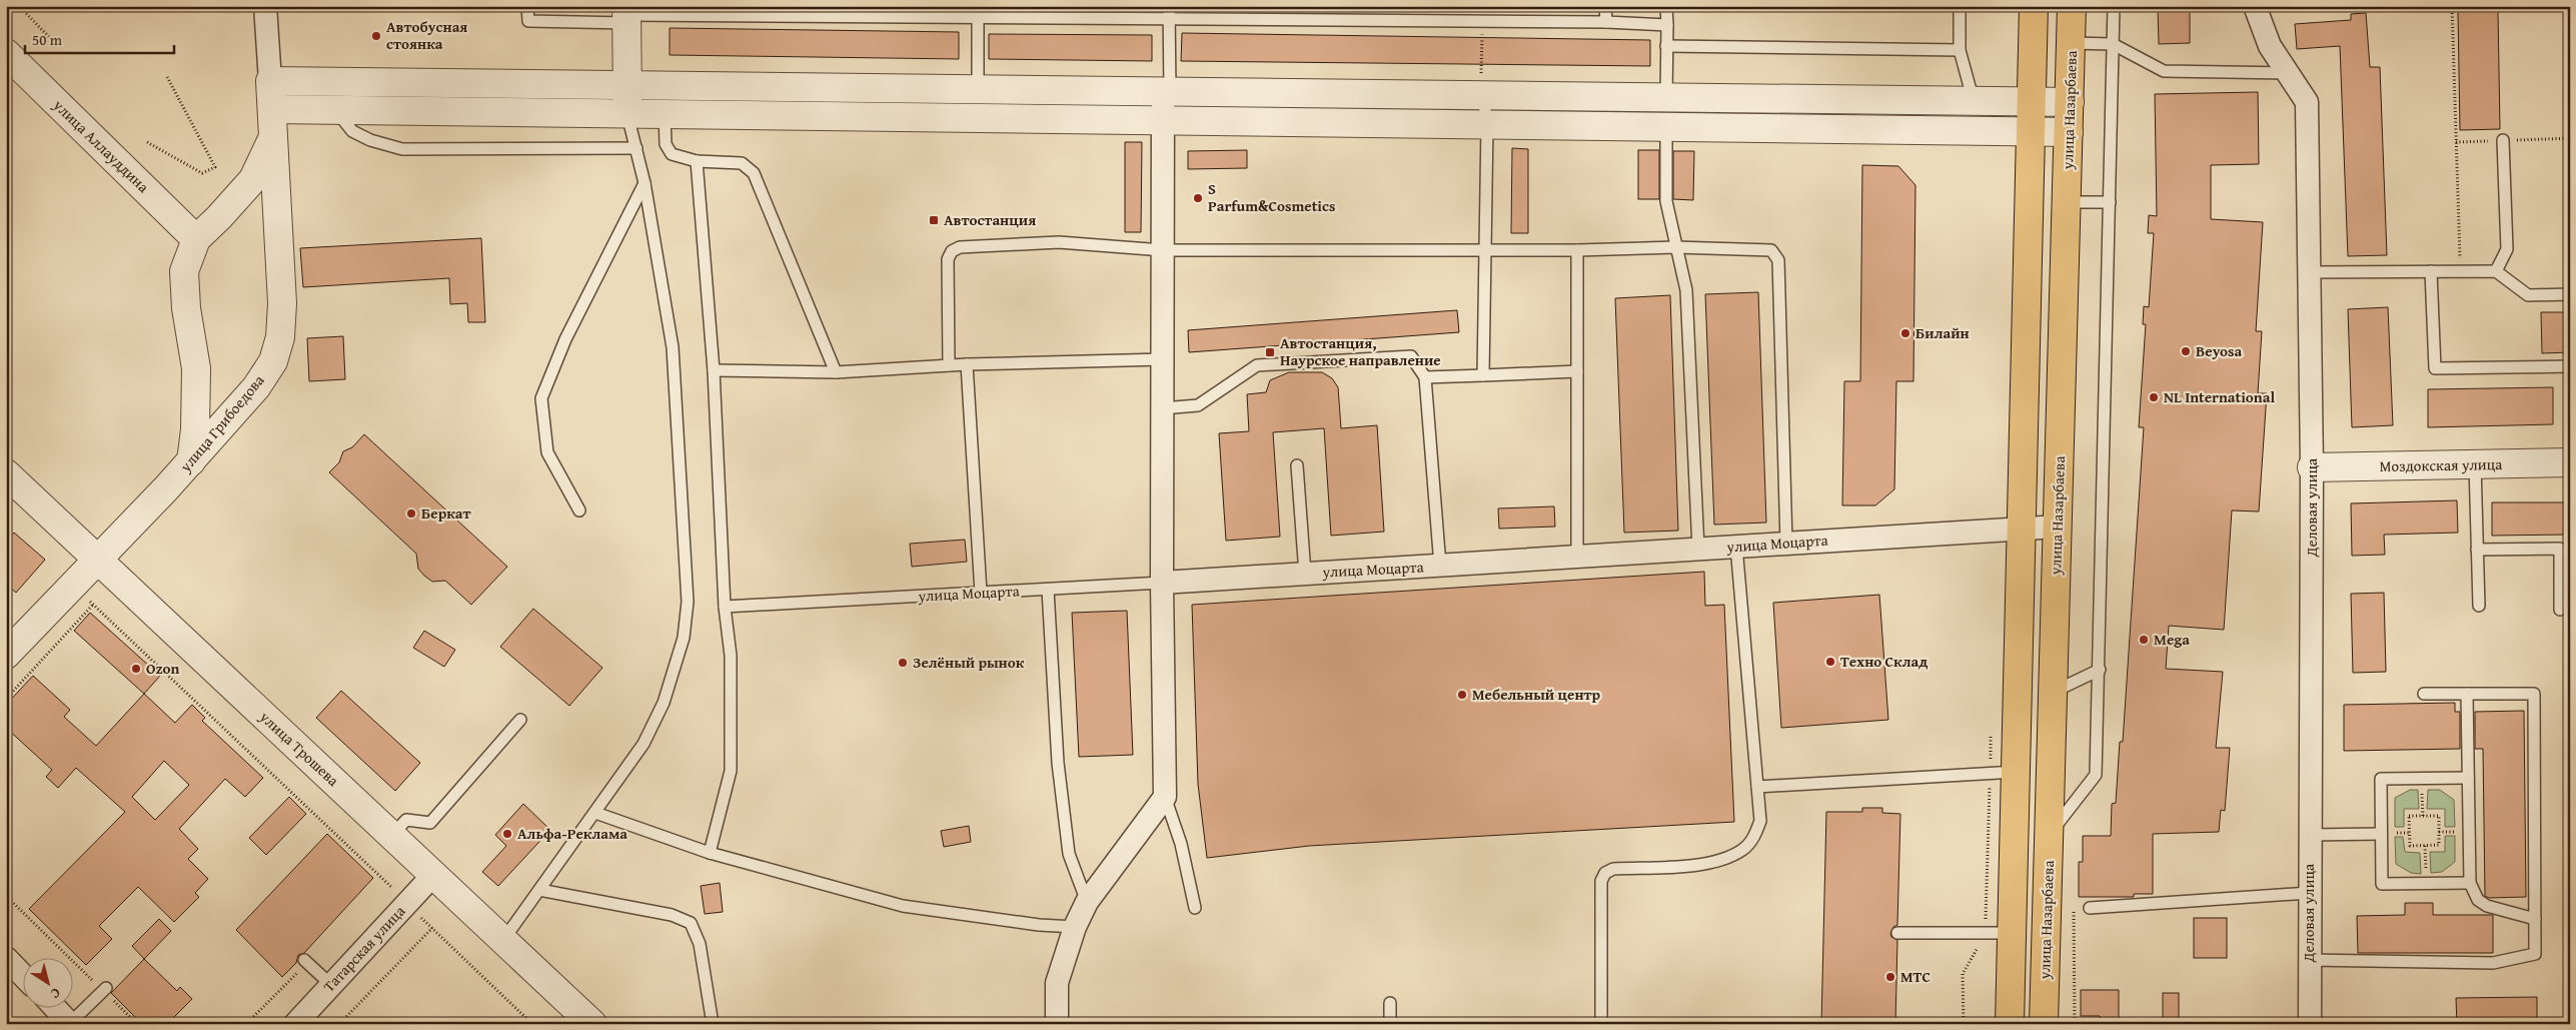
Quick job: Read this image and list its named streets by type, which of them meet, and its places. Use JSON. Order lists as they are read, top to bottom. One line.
{"streets":{"main road":["улица Назарбаева"],"street":["улица Аллауддина","улица Грибоедова","Моздокская улица","Деловая улица","улица Моцарта","улица Трошева","Татарская улица"]},"crossings":[["улица Назарбаева","улица Моцарта"],["улица Грибоедова","улица Трошева"],["Моздокская улица","Деловая улица"],["улица Трошева","Татарская улица"]],"places":{"other":["Автобусная стоянка","S Parfum&Cosmetics","Билайн","Beyosa","NL International","Беркат","Mega","Техно Склад","Зелёный рынок","Ozon","Мебельный центр","Альфа-Реклама","МТС"],"transit":["Автостанция","Автостанция, Наурское направление"]},"scale_bar":"50 m","north":"bottom right"}
